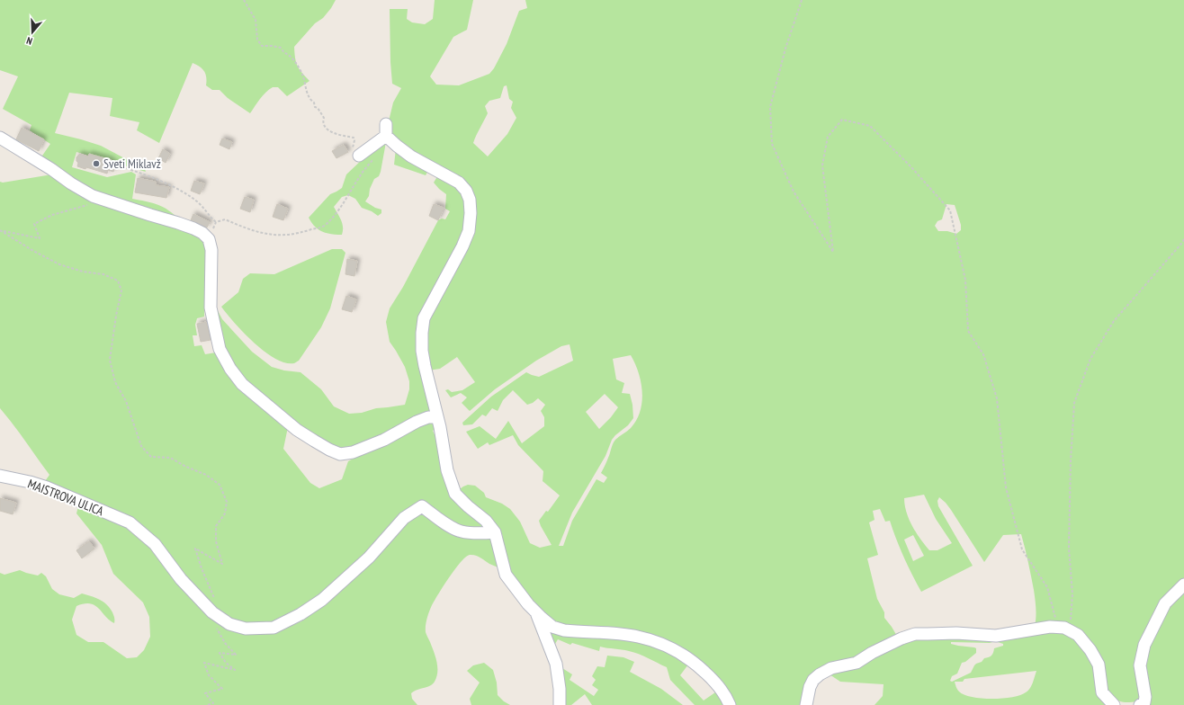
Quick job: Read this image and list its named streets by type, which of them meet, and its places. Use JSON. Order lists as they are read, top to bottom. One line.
{"streets":{"street":["MAISTROVA ULICA"]},"places":["Sveti Miklavž"],"north":"bottom"}
